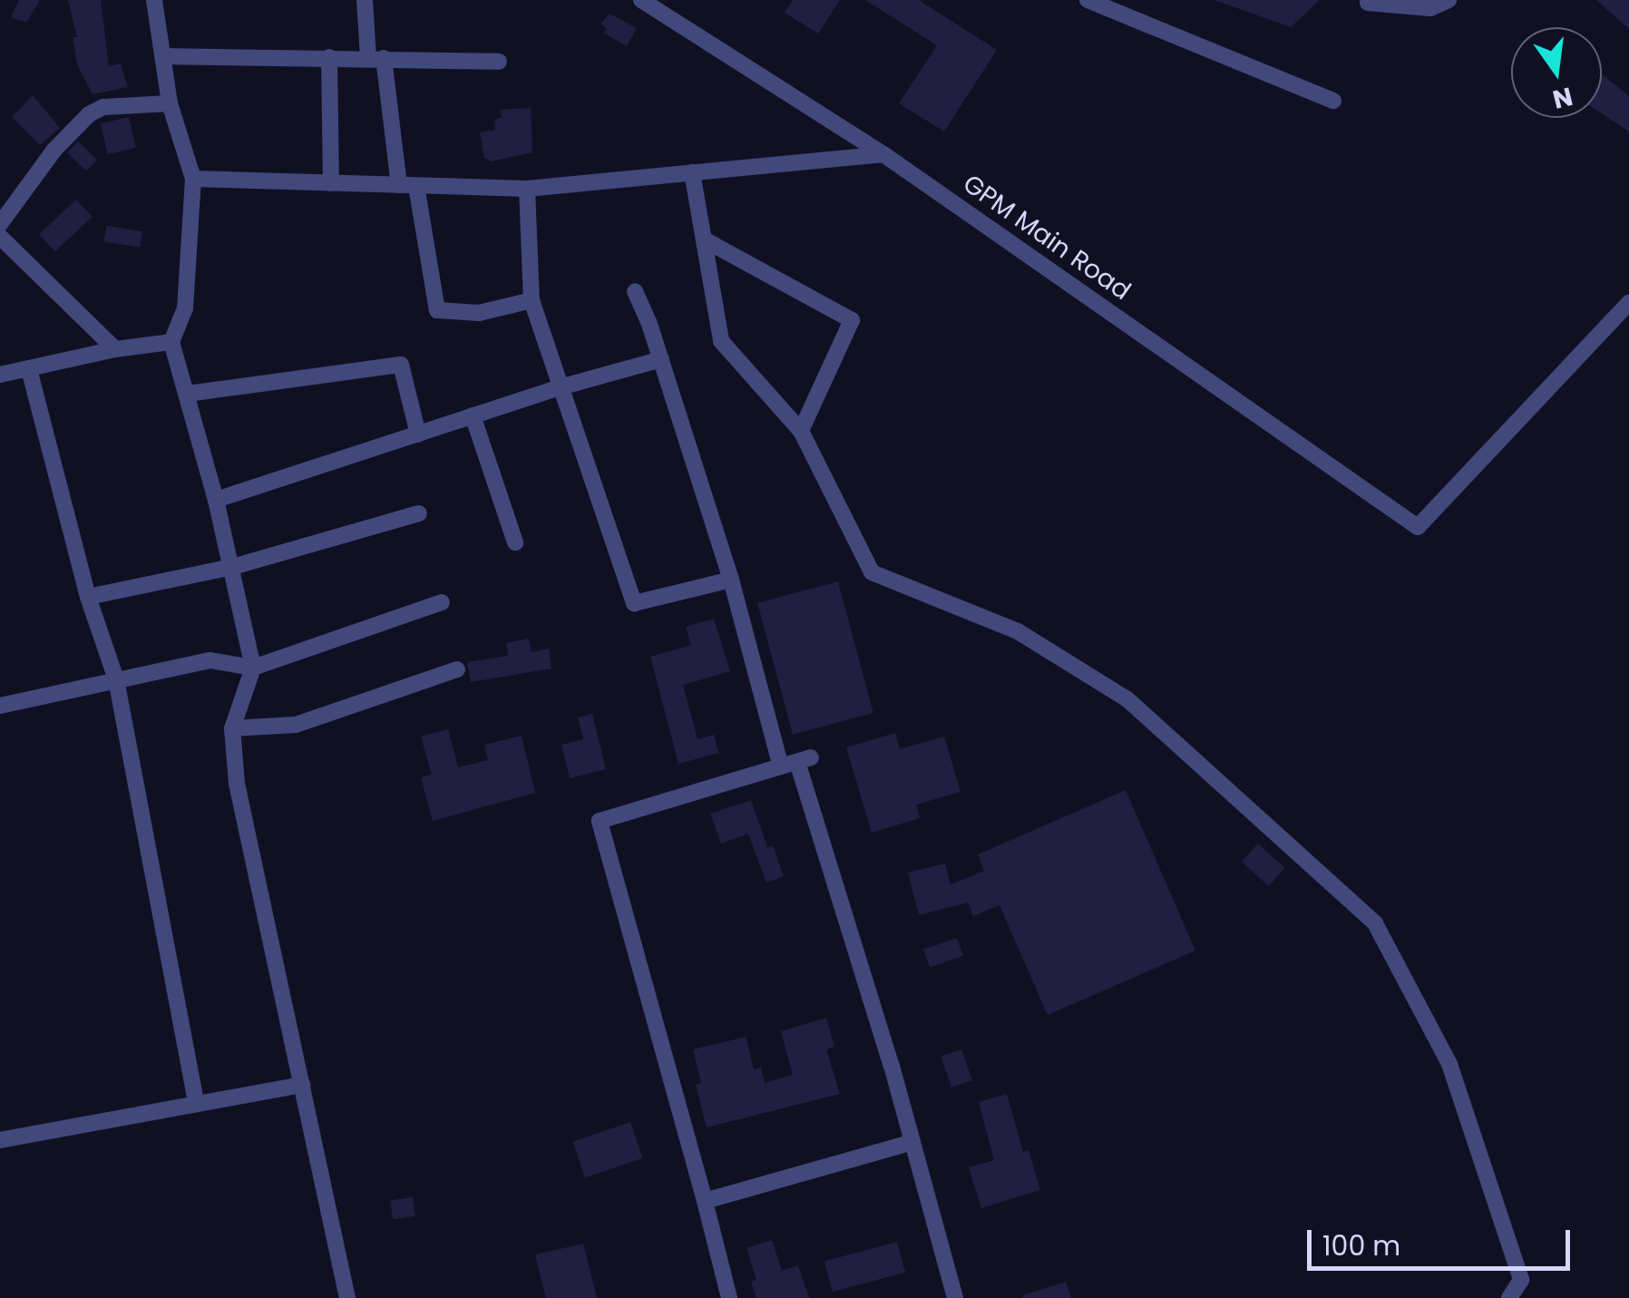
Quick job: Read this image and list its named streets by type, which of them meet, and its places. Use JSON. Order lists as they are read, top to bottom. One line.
{"streets":{"street":["GPM Main Road"]},"scale_bar":"100 m","north":"bottom"}
